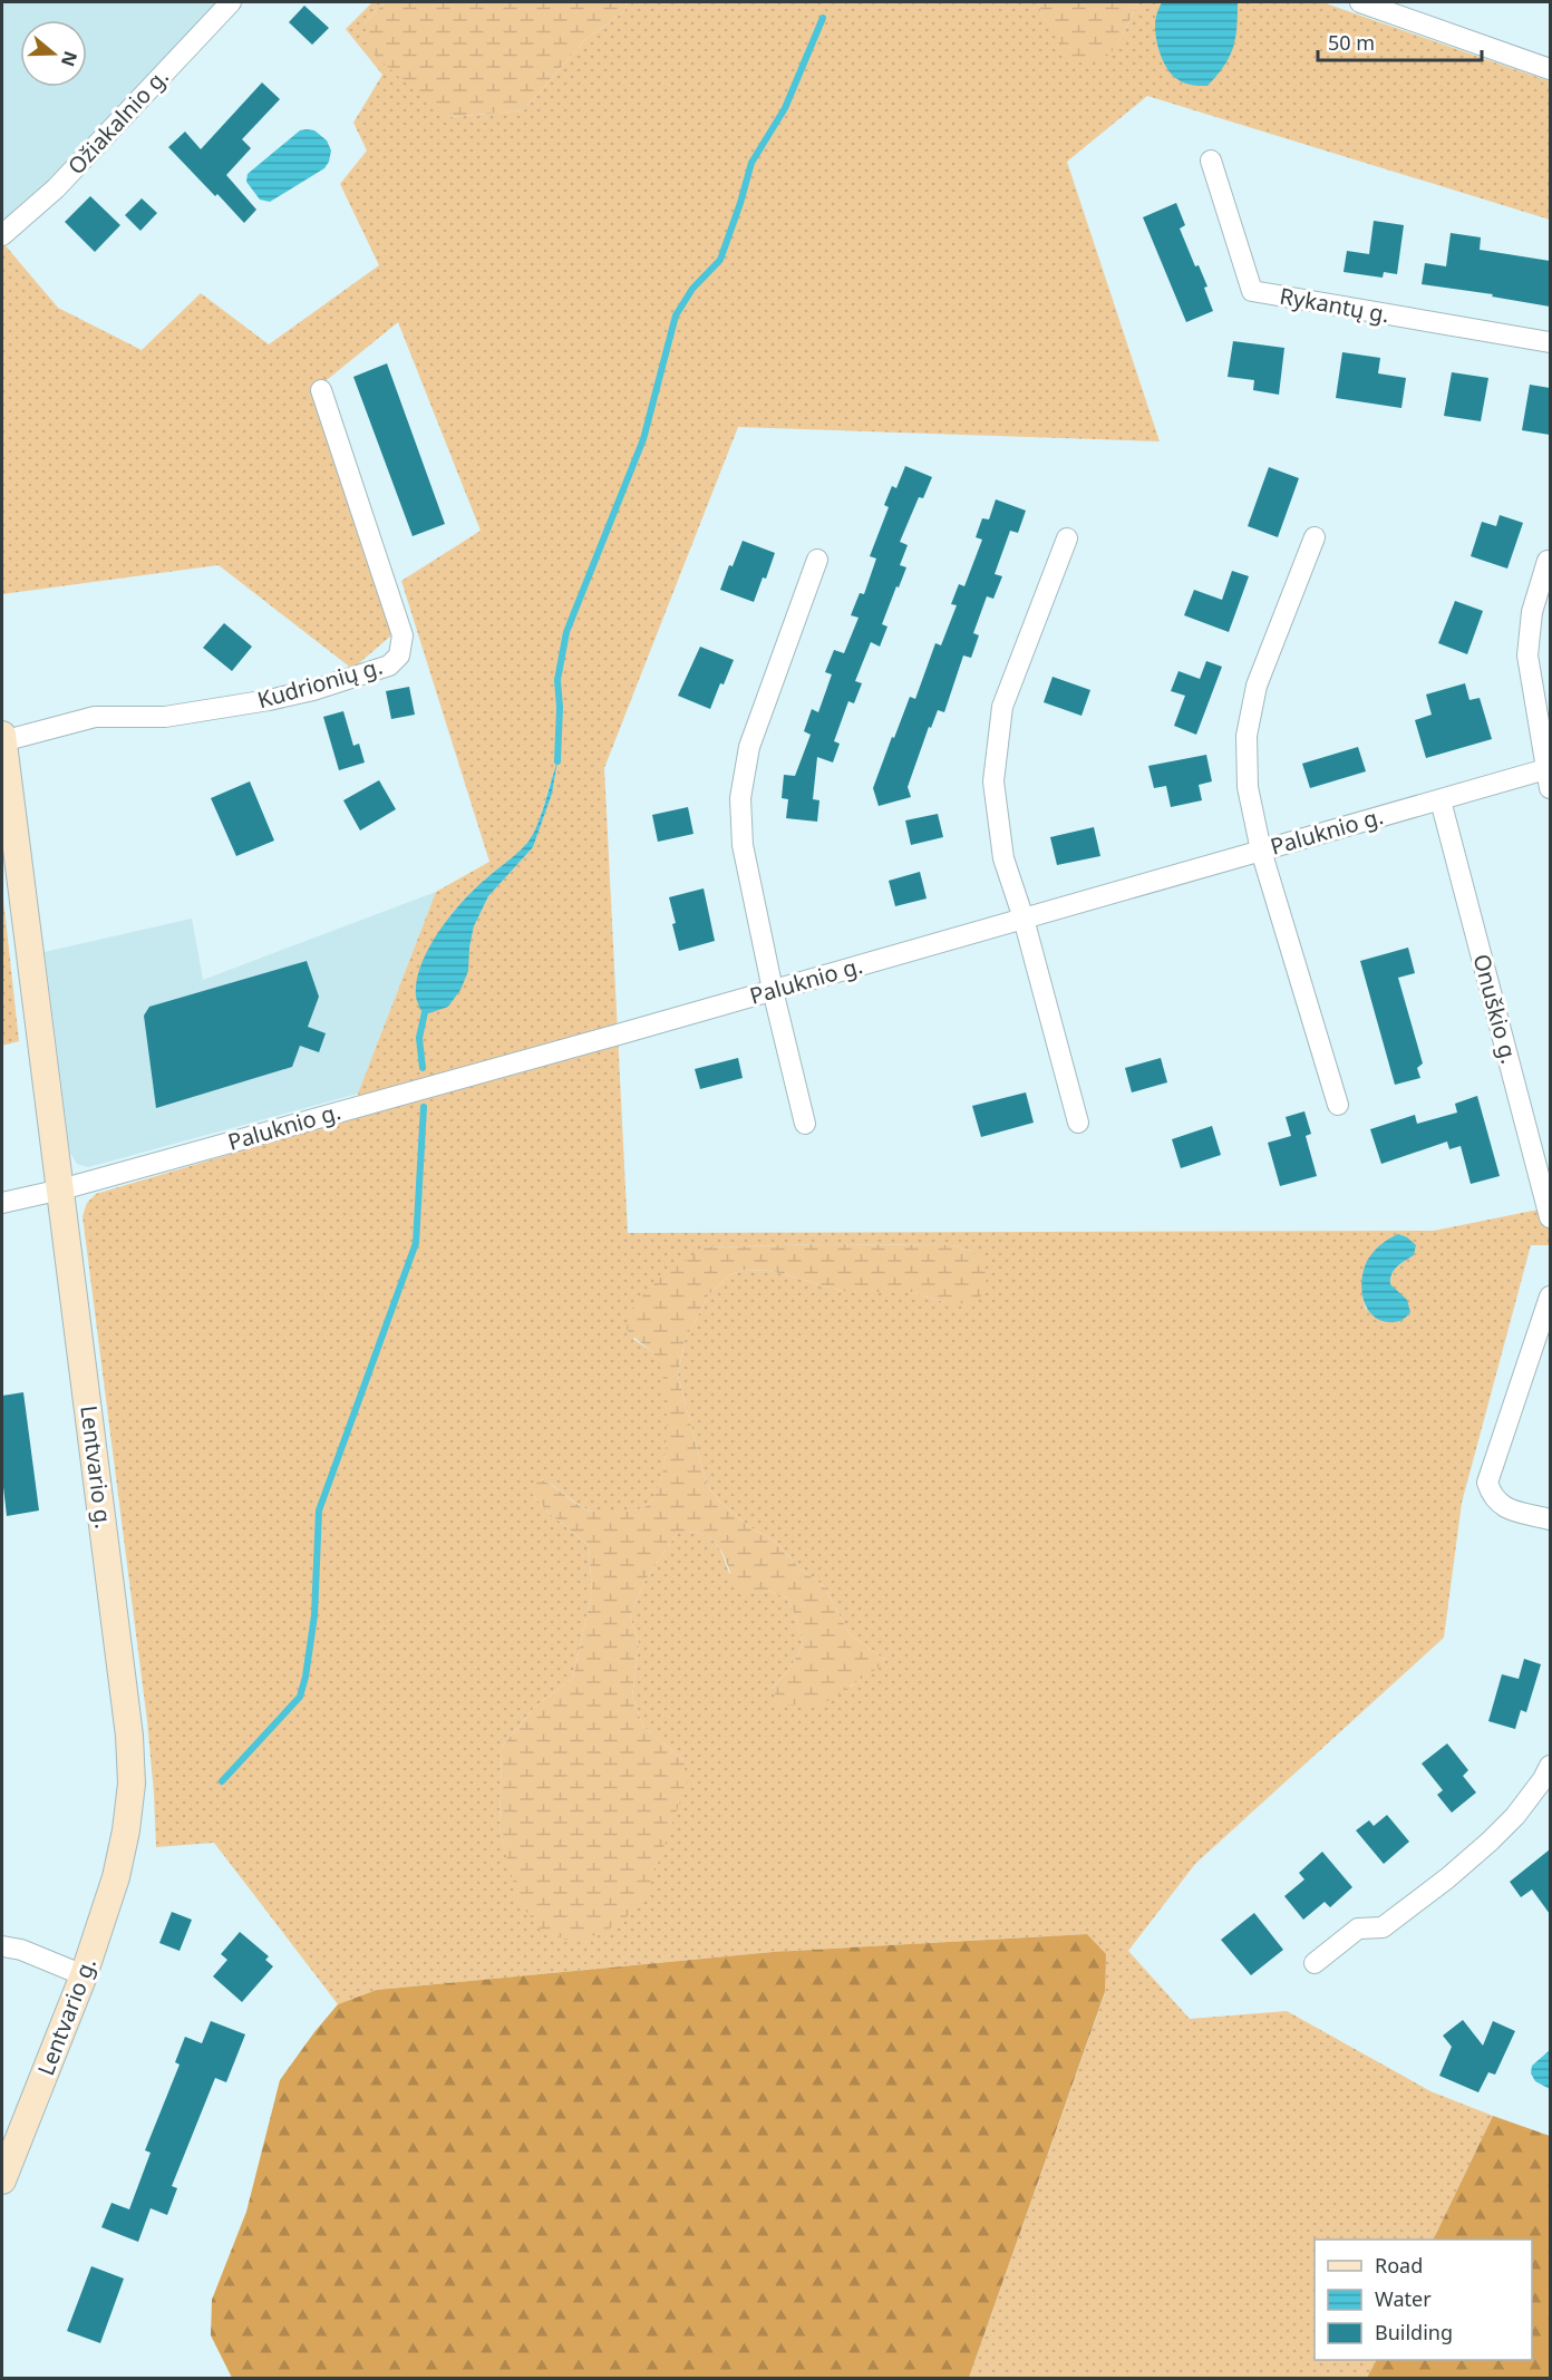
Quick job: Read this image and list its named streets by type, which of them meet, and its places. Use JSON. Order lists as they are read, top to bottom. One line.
{"streets":{"main road":["Lentvario g."],"street":["Ožiakalnio g.","Rykantų g.","Kudrionių g.","Paluknio g.","Onuškio g."]},"crossings":[["Kudrionių g.","Lentvario g."],["Paluknio g.","Onuškio g."],["Paluknio g.","Lentvario g."]],"legend":["Road","Water","Building"],"scale_bar":"50 m","north":"right"}
